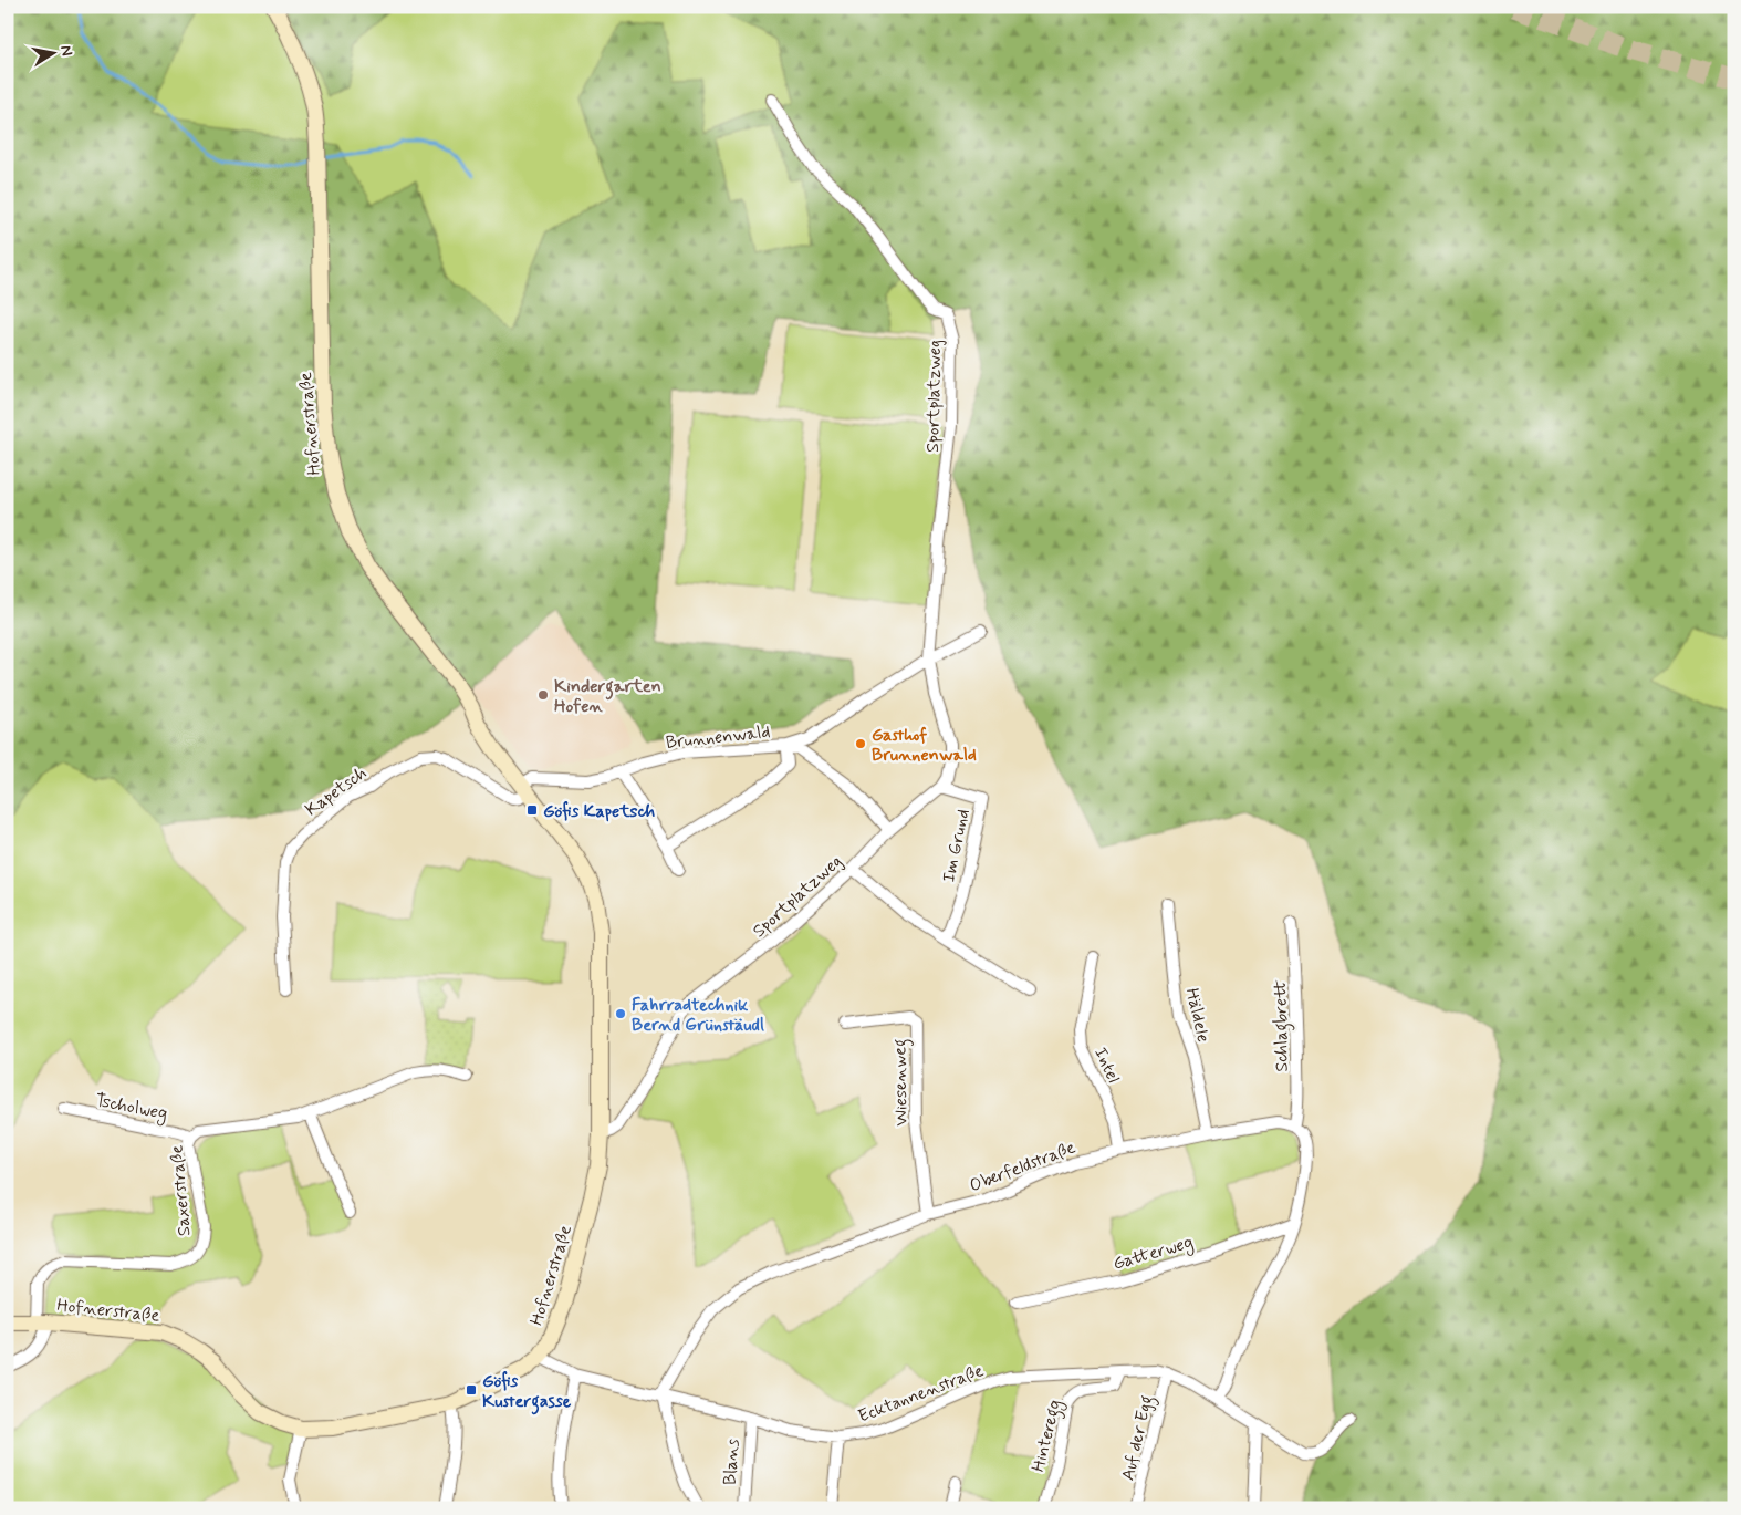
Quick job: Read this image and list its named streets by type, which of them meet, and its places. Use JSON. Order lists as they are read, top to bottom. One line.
{"streets":{"main road":["Hofnerstraße"],"street":["Sportplatzweg","Brunnenwald","Kapetsch","Im Grund","Häldele","Schlagbrett","Intel","Wiesenweg","Tscholweg","Oberfeldstraße","Saxerstraße","Gatterweg","Ecktannenstraße","Hinteregg","Auf der Egg","Blans"]},"crossings":[["Sportplatzweg","Hofnerstraße"],["Sportplatzweg","Brunnenwald"],["Sportplatzweg","Im Grund"],["Hofnerstraße","Brunnenwald"],["Hofnerstraße","Kapetsch"],["Hofnerstraße","Saxerstraße"],["Hofnerstraße","Ecktannenstraße"],["Brunnenwald","Kapetsch"],["Häldele","Oberfeldstraße"],["Schlagbrett","Oberfeldstraße"],["Intel","Oberfeldstraße"],["Wiesenweg","Oberfeldstraße"],["Tscholweg","Saxerstraße"],["Oberfeldstraße","Ecktannenstraße"],["Ecktannenstraße","Hinteregg"],["Ecktannenstraße","Auf der Egg"],["Ecktannenstraße","Blans"]],"places":{"other":["Kindergarten Hofen","Gasthof Brunnenwald","Fahrradtechnik Bernd Grünstäudl"],"transit":["Göfis Kapetsch","Göfis Kustergasse"]},"north":"right"}
